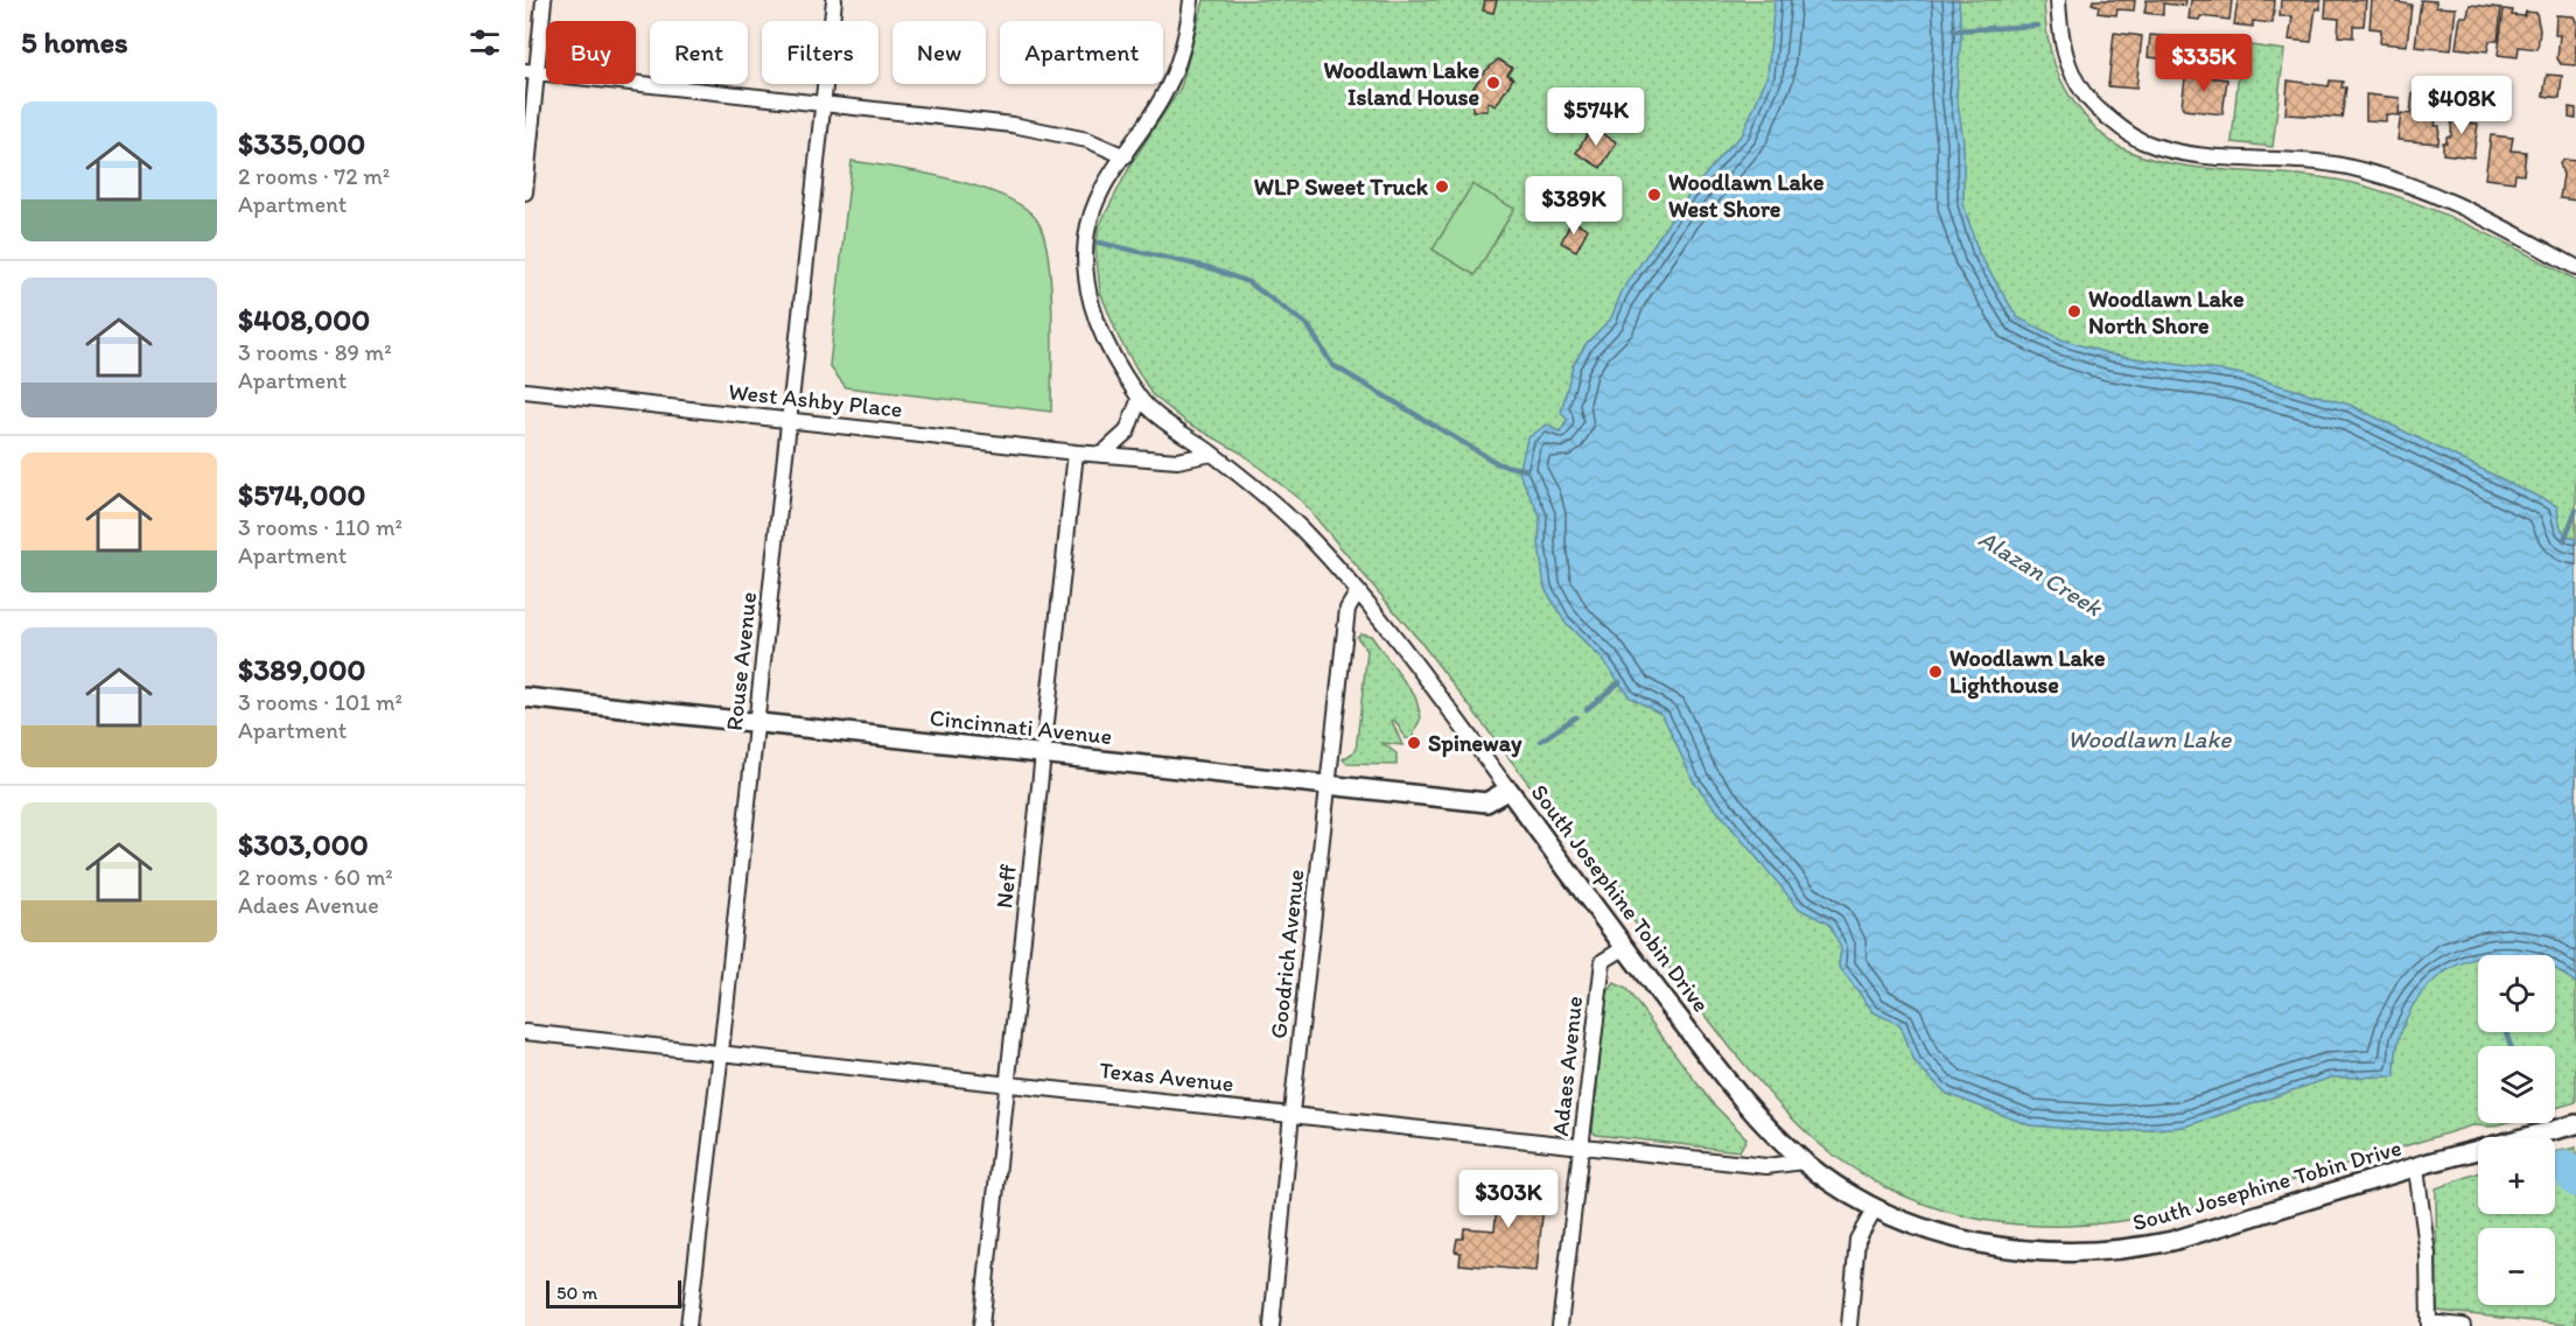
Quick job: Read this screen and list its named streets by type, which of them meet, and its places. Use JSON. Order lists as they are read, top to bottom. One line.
{"streets":{"street":["West Ashby Place","Rouse Avenue","Cincinnati Avenue","Neff","South Josephine Tobin Drive","Goodrich Avenue","Adaes Avenue","Texas Avenue"]},"crossings":[["West Ashby Place","Rouse Avenue"],["West Ashby Place","Neff"],["West Ashby Place","South Josephine Tobin Drive"],["Rouse Avenue","Cincinnati Avenue"],["Rouse Avenue","Texas Avenue"],["Cincinnati Avenue","Neff"],["Cincinnati Avenue","South Josephine Tobin Drive"],["Cincinnati Avenue","Goodrich Avenue"],["Neff","Texas Avenue"],["South Josephine Tobin Drive","Goodrich Avenue"],["South Josephine Tobin Drive","Adaes Avenue"],["South Josephine Tobin Drive","Texas Avenue"],["Goodrich Avenue","Texas Avenue"],["Adaes Avenue","Texas Avenue"]],"water":["Alazan Creek","Woodlawn Lake"],"places":["Woodlawn Lake Island House","WLP Sweet Truck","Woodlawn Lake West Shore","Woodlawn Lake North Shore","Woodlawn Lake Lighthouse","Spineway"],"scale_bar":"50 m","page":{"heading":"5 homes","chip":["Buy","Rent","Filters","New","Apartment"],"price":["$335K","$408K","$574K","$389K","$303K"],"list":[{"name":"$335,000","note":"2 rooms · 72 m² · Apartment"},{"name":"$408,000","note":"3 rooms · 89 m² · Apartment"},{"name":"$574,000","note":"3 rooms · 110 m² · Apartment"},{"name":"$389,000","note":"3 rooms · 101 m² · Apartment"},{"name":"$303,000","note":"2 rooms · 60 m² · Adaes Avenue"}],"map_buttons":["+","−"],"scale":"50 m"}}
